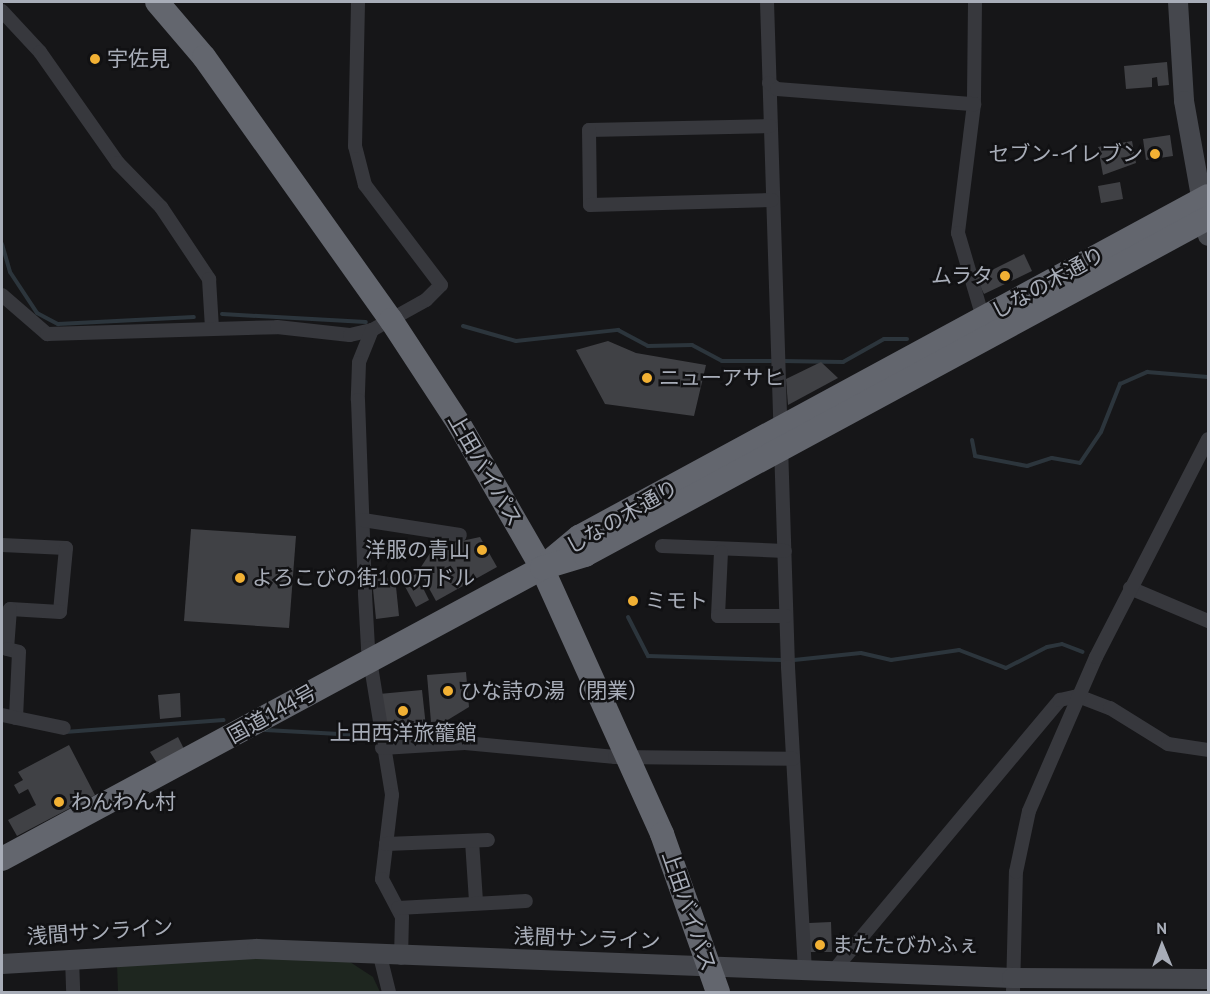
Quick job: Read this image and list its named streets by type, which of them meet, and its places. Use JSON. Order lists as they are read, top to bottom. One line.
{"streets":{"highway":["しなの木通り","上田バイパス","国道144号"],"street":["浅間サンライン"]},"crossings":[["しなの木通り","上田バイパス"],["しなの木通り","国道144号"],["上田バイパス","国道144号"],["上田バイパス","浅間サンライン"]],"places":["宇佐見","セブン-イレブン","ムラタ","ニューアサヒ","洋服の青山","よろこびの街100万ドル","ミモト","ひな詩の湯（閉業）","上田西洋旅籠館","わんわん村","またたびかふぇ"],"north":"top"}
